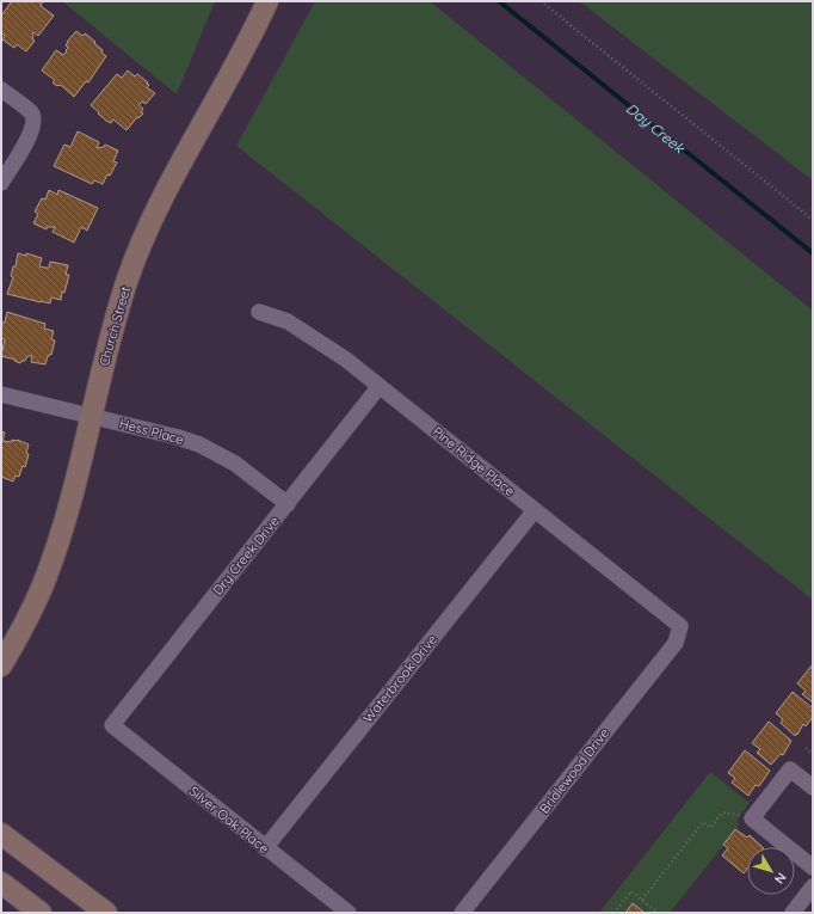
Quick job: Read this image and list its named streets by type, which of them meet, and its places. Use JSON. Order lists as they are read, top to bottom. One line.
{"streets":{"main road":["Church Street"],"street":["Hess Place","Pine Ridge Place","Dry Creek Drive","Waterbrook Drive","Bridlewood Drive","Silver Oak Place"]},"crossings":[["Church Street","Hess Place"],["Hess Place","Dry Creek Drive"],["Pine Ridge Place","Dry Creek Drive"],["Pine Ridge Place","Waterbrook Drive"],["Pine Ridge Place","Bridlewood Drive"],["Dry Creek Drive","Silver Oak Place"],["Waterbrook Drive","Silver Oak Place"]],"water":["Day Creek"],"north":"bottom right"}
